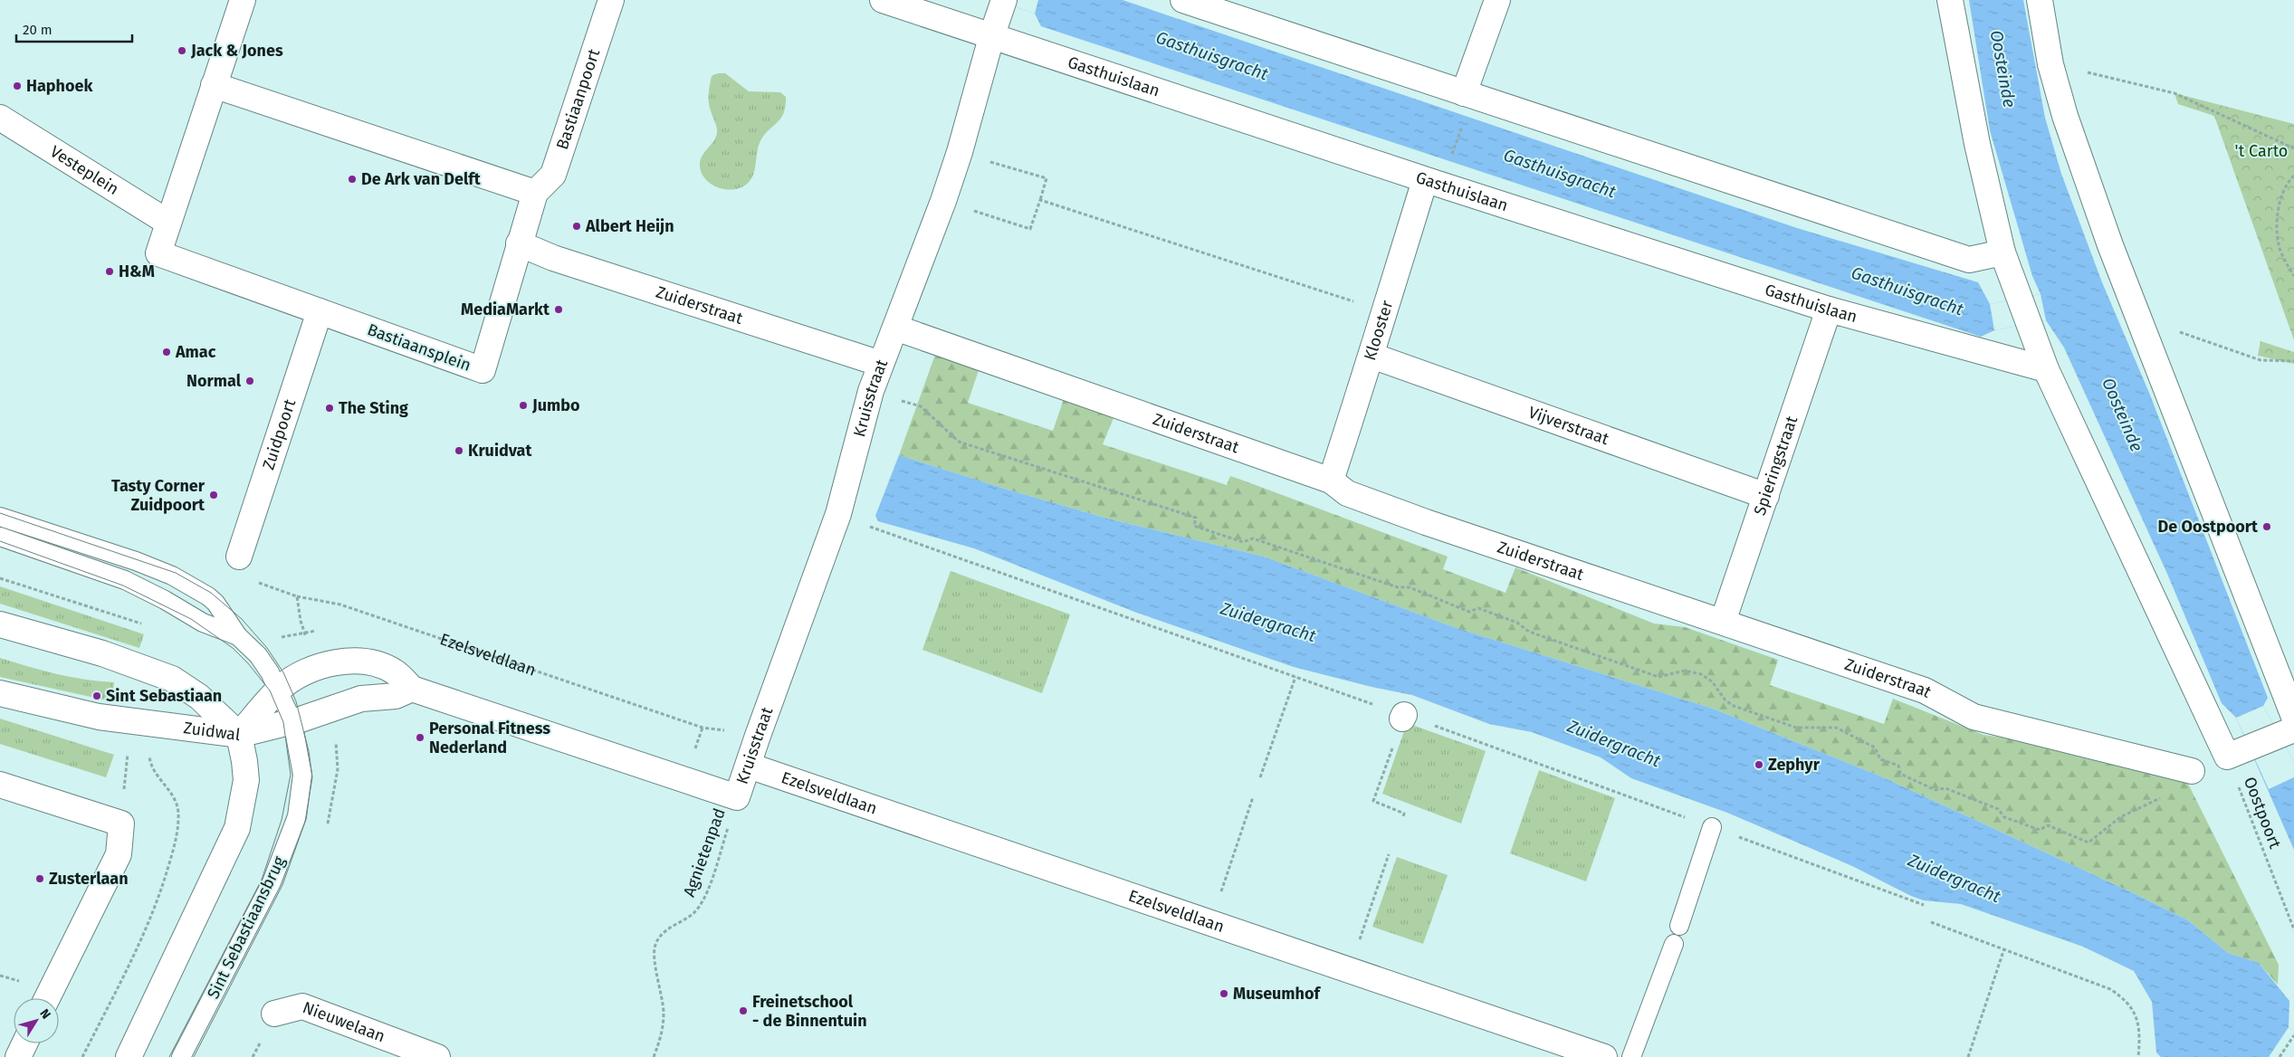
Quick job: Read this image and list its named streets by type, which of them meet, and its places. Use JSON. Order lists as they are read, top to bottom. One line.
{"streets":{"street":["Gasthuislaan","Bastiaanpoort","Vesteplein","Zuiderstraat","Klooster","Bastiaansplein","Kruisstraat","Vijverstraat","Zuidpoort","Spieringstraat","Ezelsveldlaan","Zuidwal","Nieuwelaan"],"lane":["Sint Sebastiaansbrug"],"path":["Oostpoort","Agnietenpad"]},"crossings":[["Gasthuislaan","Klooster"],["Gasthuislaan","Kruisstraat"],["Gasthuislaan","Spieringstraat"],["Bastiaanpoort","Bastiaansplein"],["Vesteplein","Bastiaansplein"],["Zuiderstraat","Klooster"],["Zuiderstraat","Bastiaansplein"],["Zuiderstraat","Kruisstraat"],["Zuiderstraat","Spieringstraat"],["Klooster","Vijverstraat"],["Bastiaansplein","Zuidpoort"],["Kruisstraat","Ezelsveldlaan"],["Kruisstraat","Agnietenpad"],["Vijverstraat","Spieringstraat"]],"water":["Gasthuisgracht","Oosteinde","Zuidergracht"],"parks":["'t Carto"],"places":["Jack & Jones","Haphoek","De Ark van Delft","Albert Heijn","H&M","MediaMarkt","Amac","Normal","Jumbo","The Sting","Kruidvat","Tasty Corner Zuidpoort","De Oostpoort","Sint Sebastiaan","Personal Fitness Nederland","Zephyr","Zusterlaan","Museumhof","Freinetschool - de Binnentuin"],"scale_bar":"20 m","north":"top right"}
